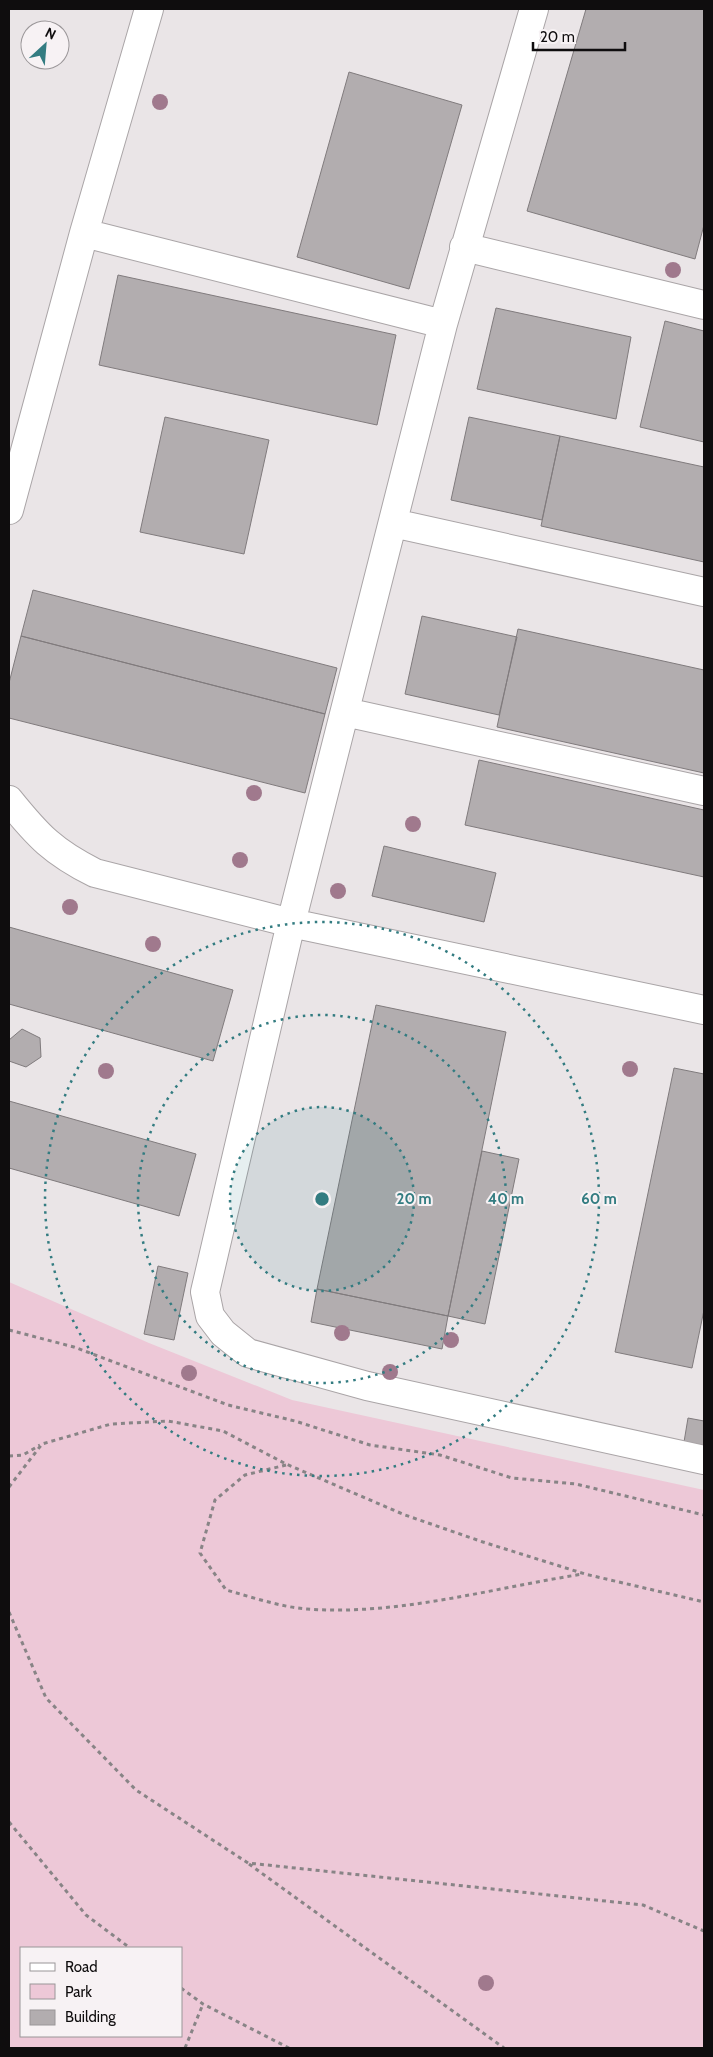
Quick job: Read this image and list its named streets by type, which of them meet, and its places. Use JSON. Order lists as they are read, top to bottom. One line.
{"legend":["Road","Park","Building"],"scale_bar":"20 m","north":"top right","rings":["20 m","40 m","60 m"]}
